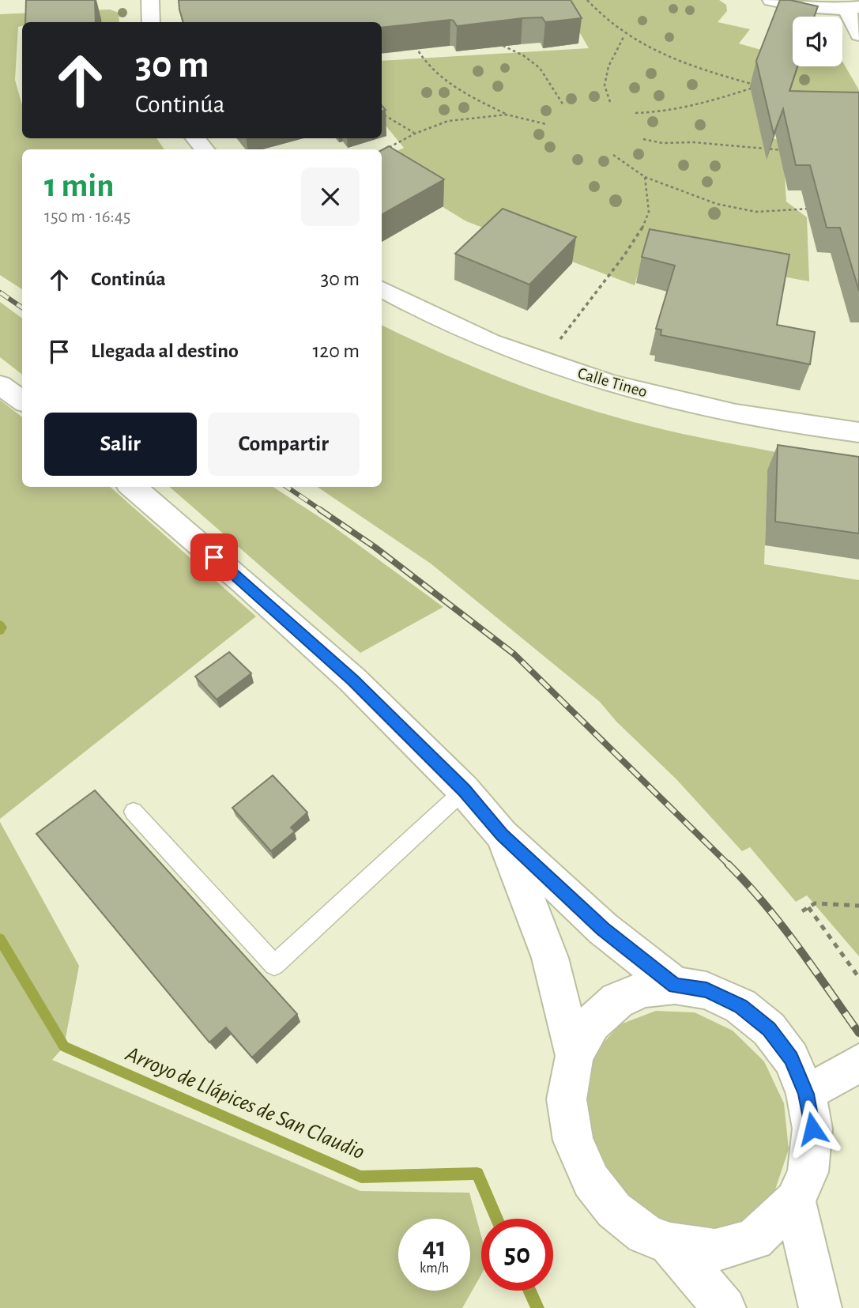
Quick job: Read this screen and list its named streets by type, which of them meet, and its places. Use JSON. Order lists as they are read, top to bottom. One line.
{"streets":{"main road":["Calle Tineo"]},"water":["Arroyo de Llápices de San Claudio"],"page":{"turn":["30 m","Continúa"],"heading":["1 min","150 m · 16:45"],"list":[{"name":"Continúa","value":"30 m"},{"name":"Llegada al destino","value":"120 m"}],"buttons":["Salir","Compartir"],"speed":"41 km/h","limit":"50"}}
